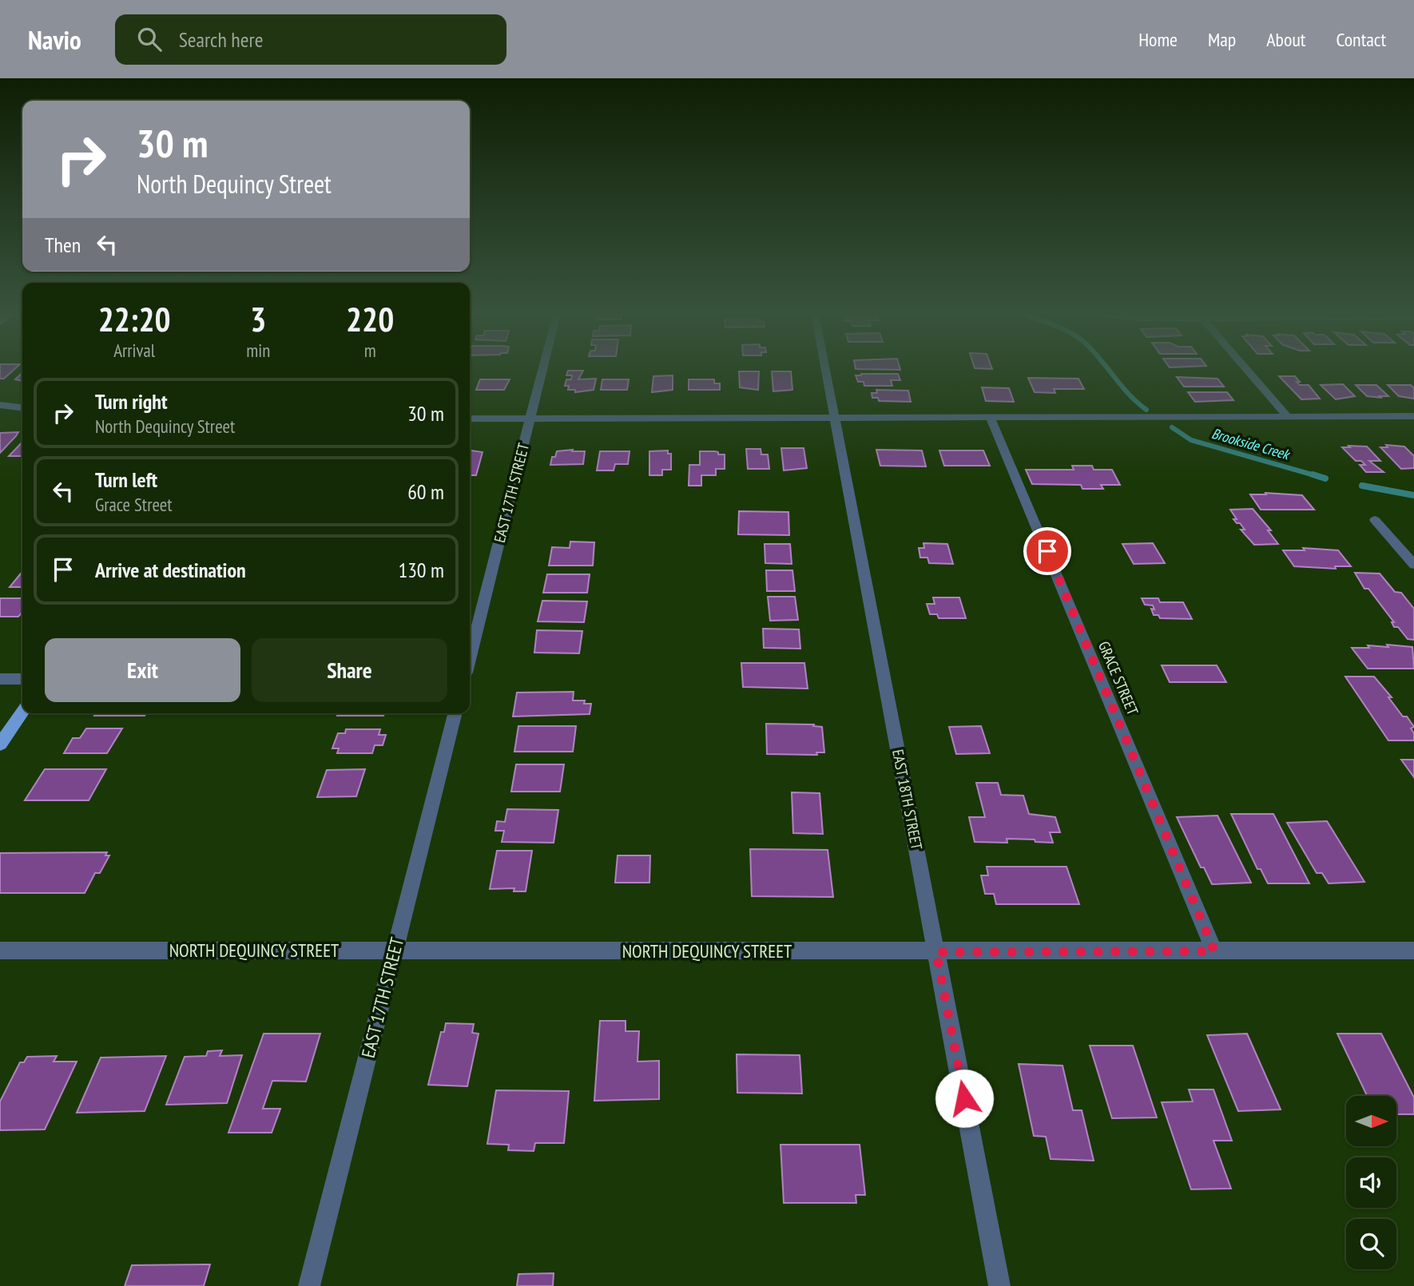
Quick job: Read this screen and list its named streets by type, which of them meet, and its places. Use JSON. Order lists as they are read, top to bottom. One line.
{"streets":{"street":["EAST 17TH STREET","GRACE STREET","EAST 18TH STREET","NORTH DEQUINCY STREET"]},"crossings":[["EAST 17TH STREET","NORTH DEQUINCY STREET"],["GRACE STREET","NORTH DEQUINCY STREET"],["EAST 18TH STREET","NORTH DEQUINCY STREET"]],"water":["Brookside Creek"],"north":"right","page":{"header":"Navio","search":"Search here","nav":["Home","Map","About","Contact"],"turn":["30 m","North Dequincy Street"],"then":"Then","eta":["22:20","Arrival","3","min","220","m"],"list":[{"name":"Turn right","note":"North Dequincy Street","value":"30 m"},{"name":"Turn left","note":"Grace Street","value":"60 m"},{"name":"Arrive at destination","value":"130 m"}],"buttons":["Exit","Share"]}}
